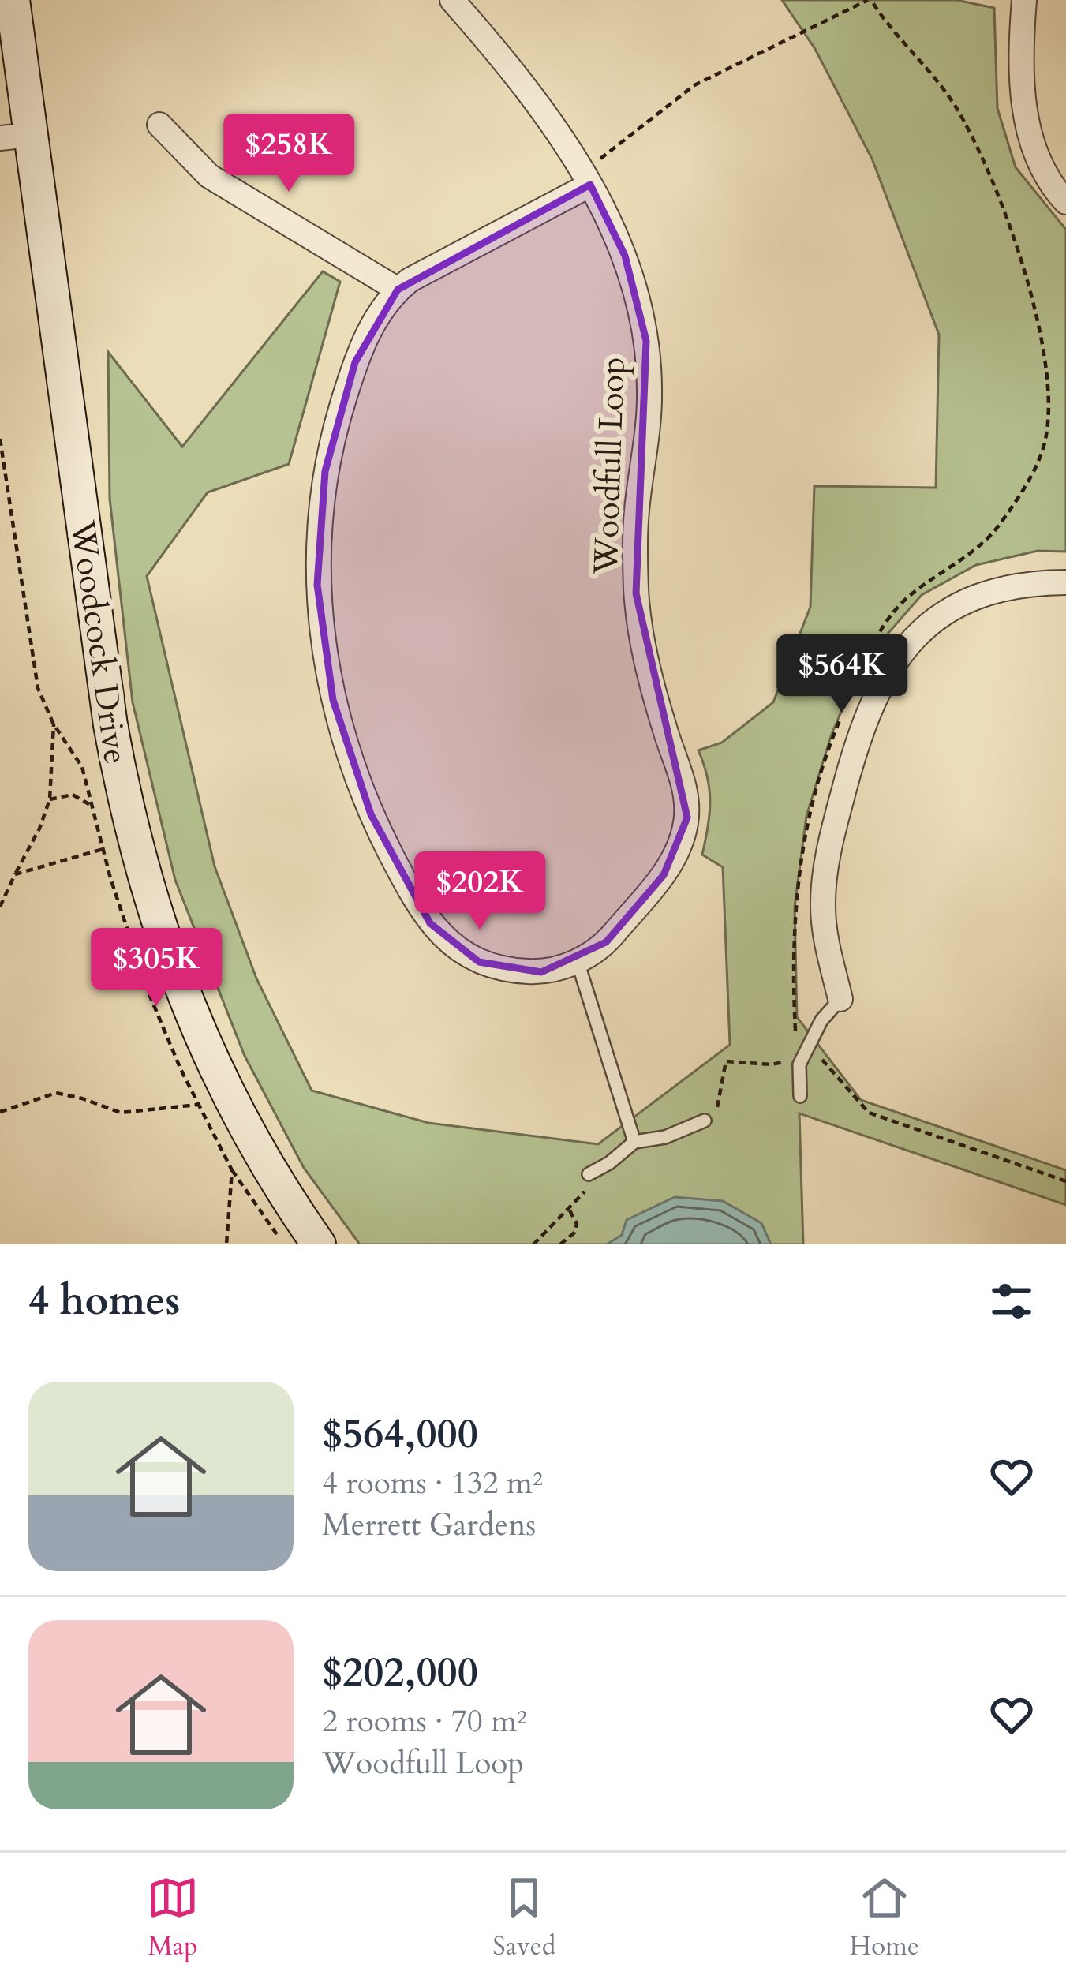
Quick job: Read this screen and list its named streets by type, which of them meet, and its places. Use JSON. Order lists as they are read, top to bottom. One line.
{"streets":{"main road":["Woodcock Drive"],"street":["Woodfull Loop"]},"page":{"price":["$258K","$564K","$202K","$305K"],"heading":"4 homes","list":[{"name":"$564,000","note":"4 rooms · 132 m² · Merrett Gardens"},{"name":"$202,000","note":"2 rooms · 70 m² · Woodfull Loop"}],"tabs":["Map","Saved","Home"]}}
